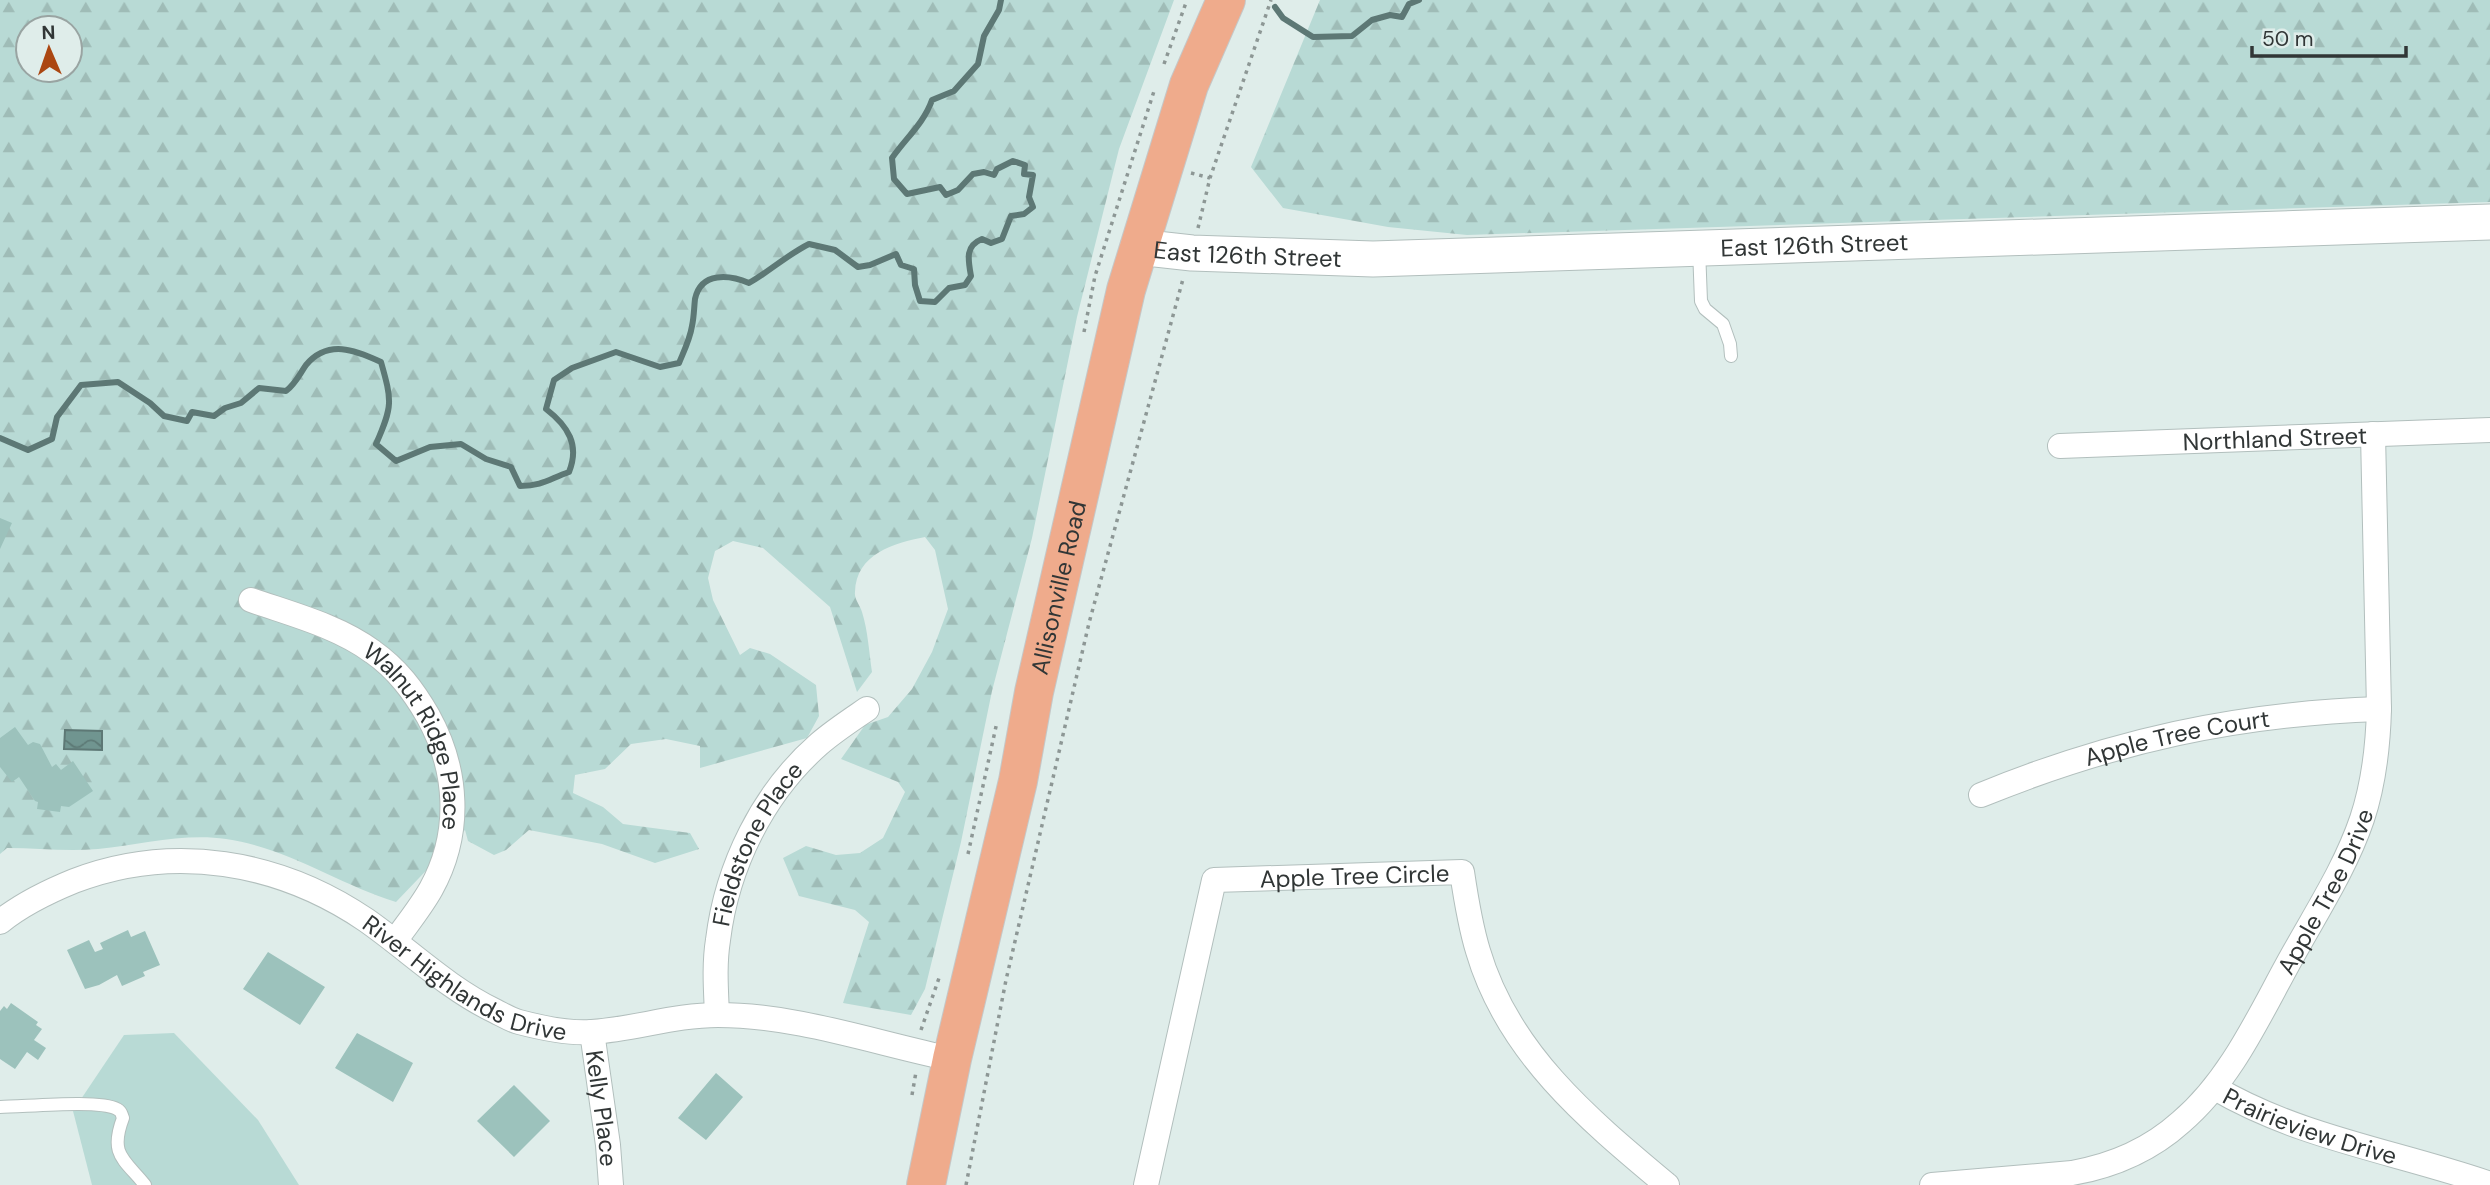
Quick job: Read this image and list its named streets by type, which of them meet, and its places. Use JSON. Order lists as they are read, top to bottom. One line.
{"streets":{"main road":["East 126th Street","Allisonville Road"],"street":["Northland Street","Apple Tree Court","Walnut Ridge Place","Fieldstone Place","Apple Tree Circle","Apple Tree Drive","River Highlands Drive","Kelly Place","Prairieview Drive"]},"crossings":[["East 126th Street","Allisonville Road"],["Northland Street","Apple Tree Drive"],["Allisonville Road","River Highlands Drive"],["Apple Tree Court","Apple Tree Drive"],["Walnut Ridge Place","River Highlands Drive"],["Fieldstone Place","River Highlands Drive"],["Apple Tree Drive","Prairieview Drive"],["River Highlands Drive","Kelly Place"]],"scale_bar":"50 m","north":"top"}
